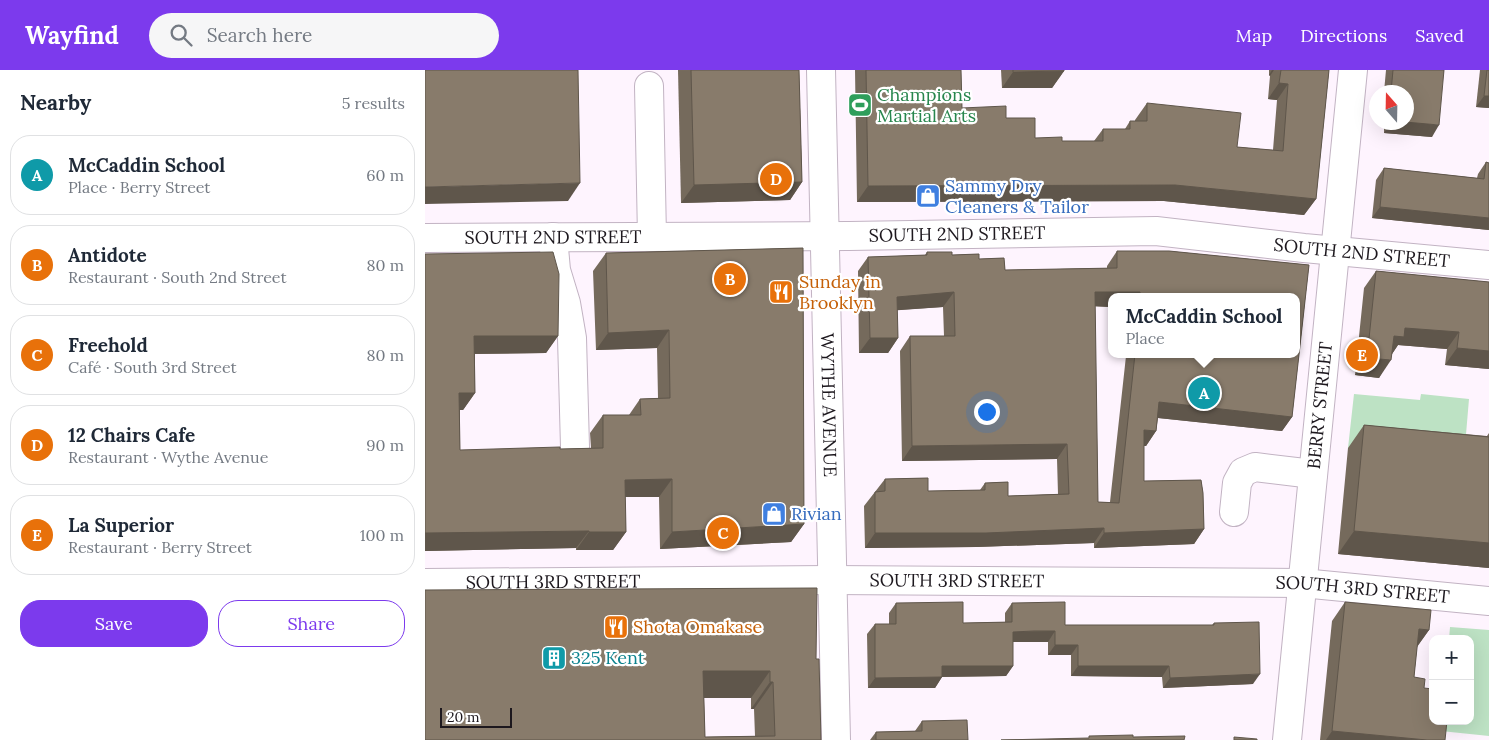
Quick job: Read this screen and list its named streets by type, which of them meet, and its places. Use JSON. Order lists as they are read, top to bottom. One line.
{"streets":{"street":["SOUTH 2ND STREET","WYTHE AVENUE","BERRY STREET","SOUTH 3RD STREET"]},"crossings":[["SOUTH 2ND STREET","WYTHE AVENUE"],["SOUTH 2ND STREET","BERRY STREET"],["WYTHE AVENUE","SOUTH 3RD STREET"],["BERRY STREET","SOUTH 3RD STREET"]],"places":{"sports":["Champions Martial Arts"],"shop":["Sammy Dry Cleaners & Tailor","Rivian"],"restaurant":["Sunday in Brooklyn","Shota Omakase"],"building":["325 Kent"]},"scale_bar":"20 m","north":"top","page":{"header":"Wayfind","search":"Search here","nav":["Map","Directions","Saved"],"heading":["Nearby","5 results"],"list":[{"mark":"A","name":"McCaddin School","note":"Place · Berry Street","value":"60 m"},{"mark":"B","name":"Antidote","note":"Restaurant · South 2nd Street","value":"80 m"},{"mark":"C","name":"Freehold","note":"Café · South 3rd Street","value":"80 m"},{"mark":"D","name":"12 Chairs Cafe","note":"Restaurant · Wythe Avenue","value":"90 m"},{"mark":"E","name":"La Superior","note":"Restaurant · Berry Street","value":"100 m"}],"pins":["D","B","E","A","C"],"popup":["McCaddin School","Place"],"buttons":["Save","Share"],"map_buttons":["+","−"],"scale":"20 m"}}
